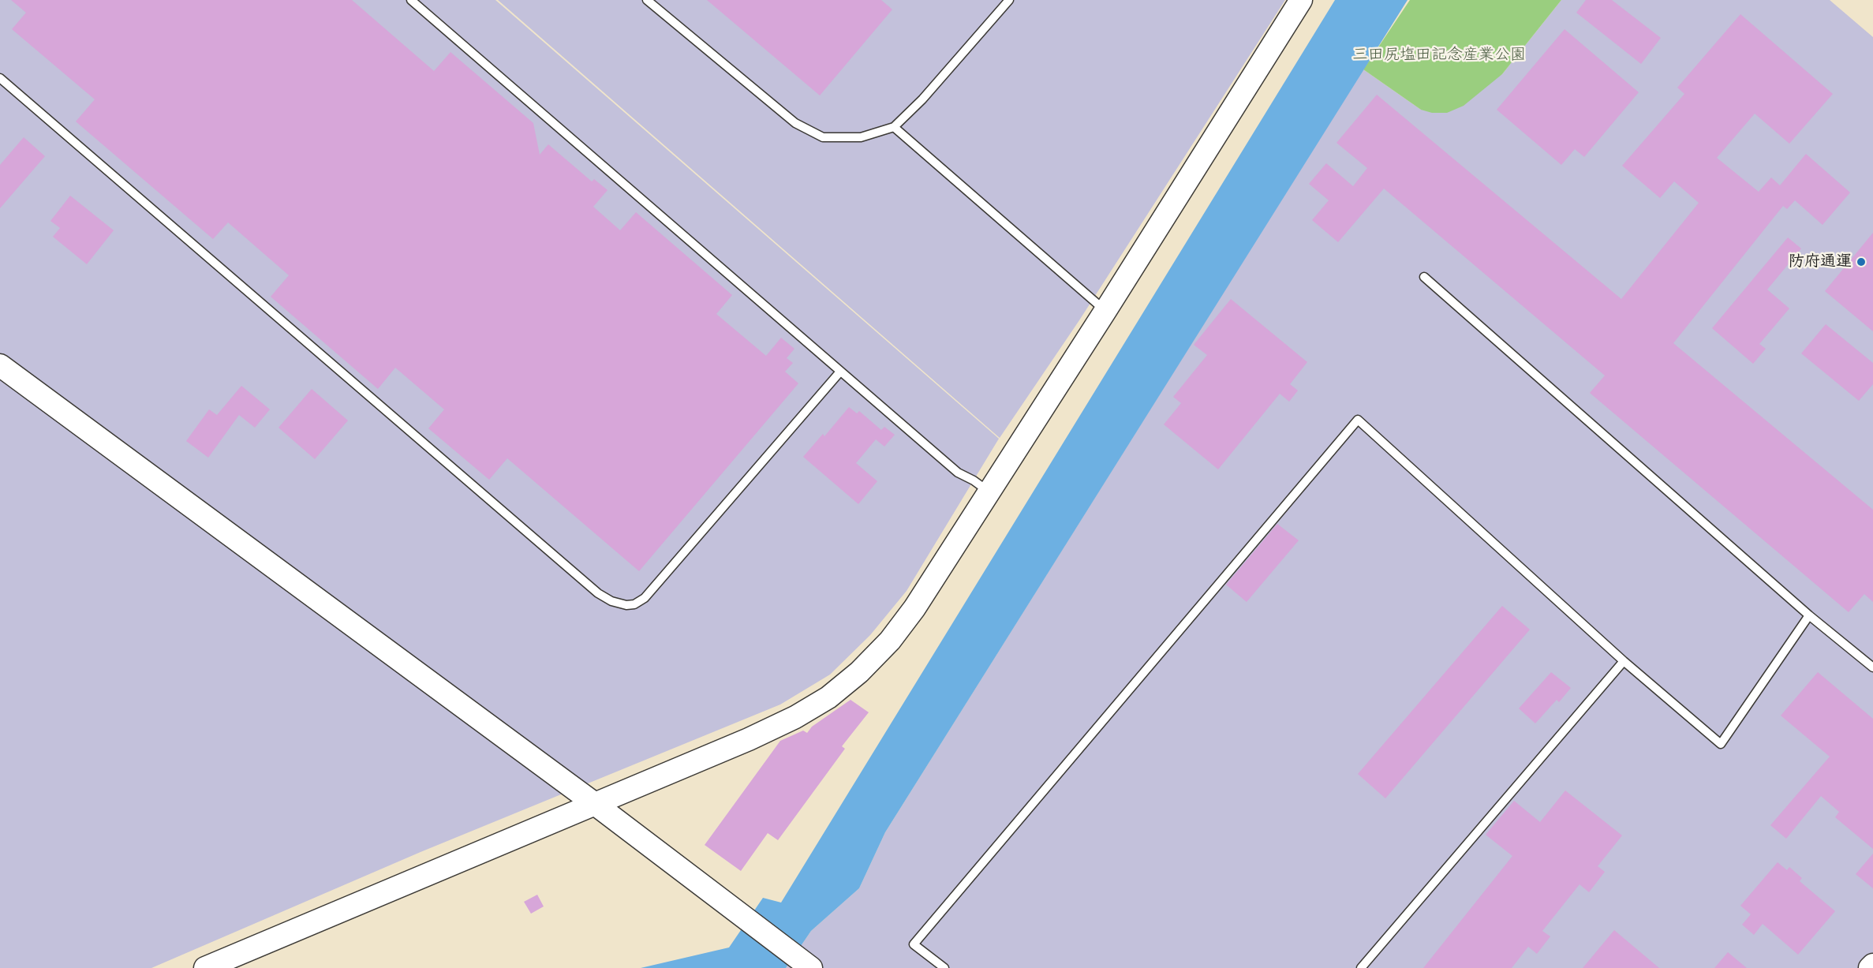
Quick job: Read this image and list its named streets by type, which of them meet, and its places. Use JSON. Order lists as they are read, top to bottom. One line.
{"parks":["三田尻塩田記念産業公園"],"places":["防府通運"]}
